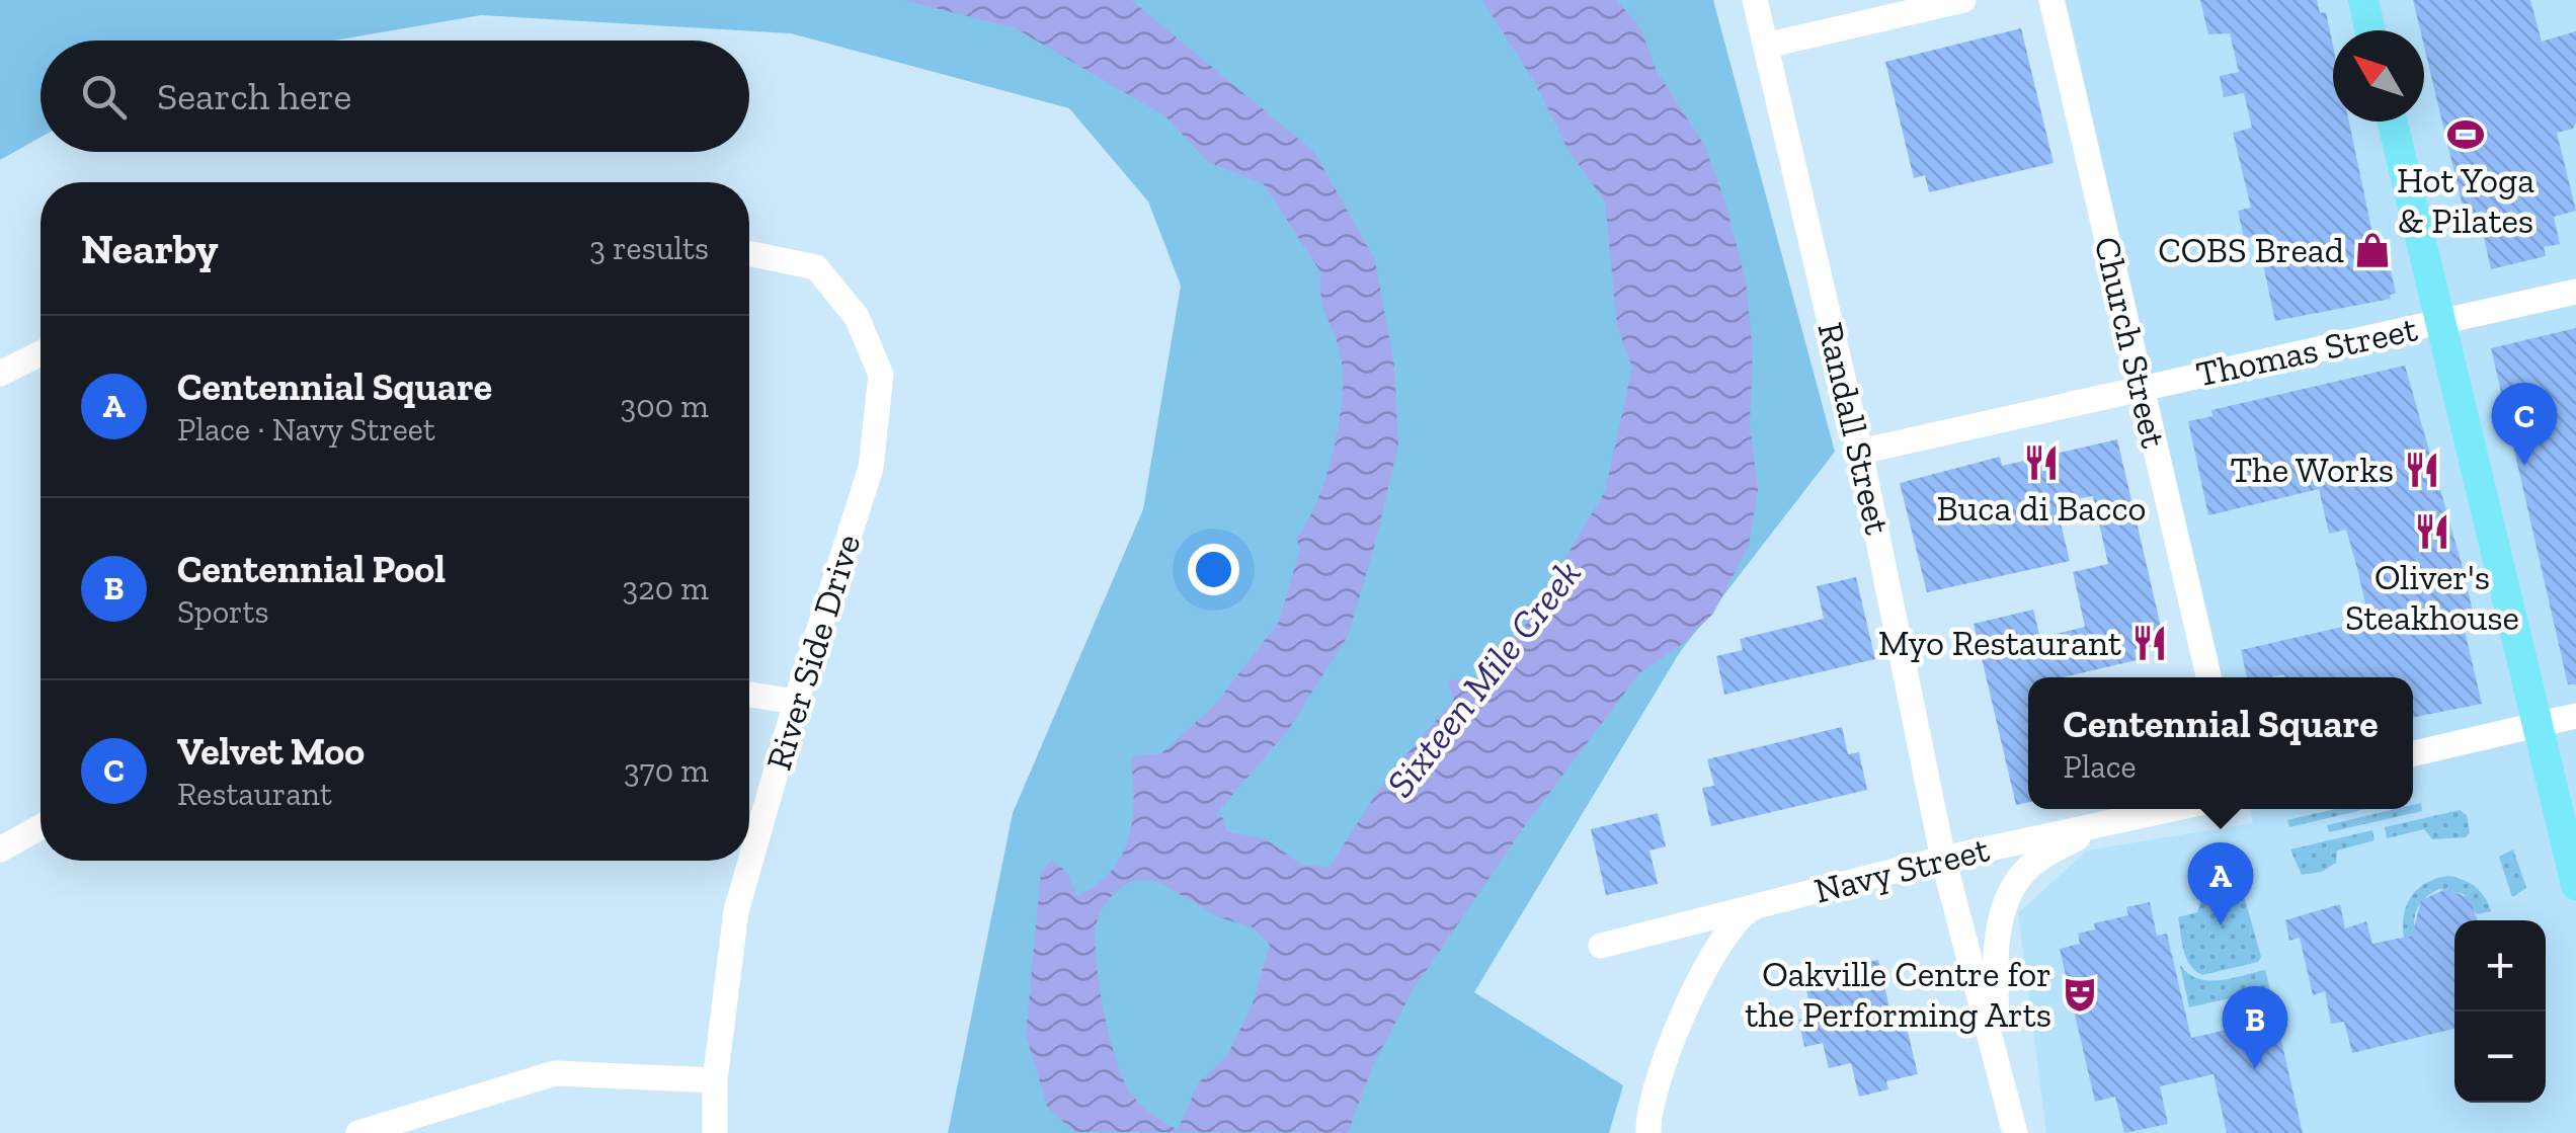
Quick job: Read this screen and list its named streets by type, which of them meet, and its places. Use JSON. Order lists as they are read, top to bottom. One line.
{"streets":{"street":["Church Street","Thomas Street","Randall Street","River Side Drive","Navy Street"]},"crossings":[["Church Street","Thomas Street"],["Thomas Street","Randall Street"],["Randall Street","Navy Street"]],"water":["Sixteen Mile Creek"],"places":{"sports":["Hot Yoga & Pilates"],"shop":["COBS Bread"],"restaurant":["Buca di Bacco","The Works","Oliver's Steakhouse","Myo Restaurant"],"theatre":["Oakville Centre for the Performing Arts"]},"north":"top left","page":{"search":"Search here","heading":["Nearby","3 results"],"list":[{"mark":"A","name":"Centennial Square","note":"Place · Navy Street","value":"300 m"},{"mark":"B","name":"Centennial Pool","note":"Sports","value":"320 m"},{"mark":"C","name":"Velvet Moo","note":"Restaurant","value":"370 m"}],"pins":["C","A","B"],"popup":["Centennial Square","Place"],"map_buttons":["+","−"]}}
